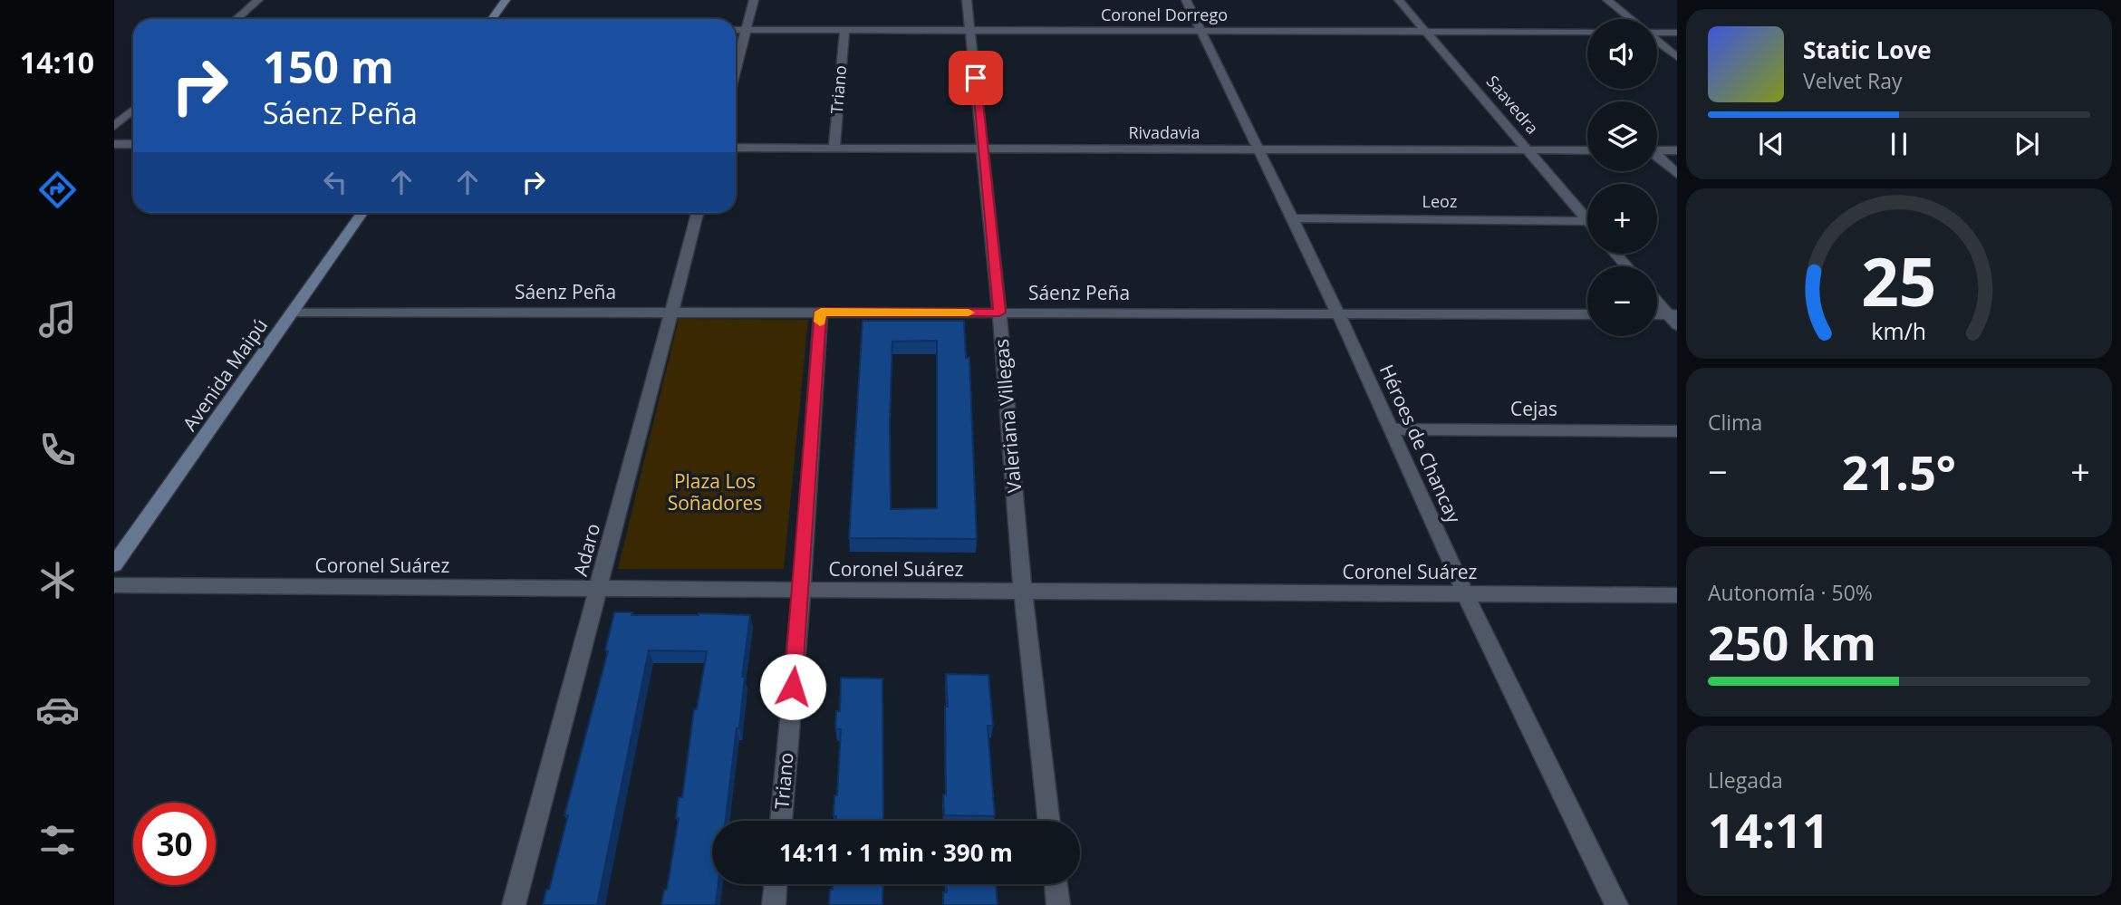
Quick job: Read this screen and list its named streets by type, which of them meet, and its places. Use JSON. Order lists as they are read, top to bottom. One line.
{"streets":{"main road":["Avenida Maipú"],"street":["Coronel Dorrego","Triano","Saavedra","Rivadavia","Leoz","Sáenz Peña","Cejas","Valeriana Villegas","Héroes de Chancay","Adaro","Coronel Suárez"]},"crossings":[["Coronel Dorrego","Triano"],["Coronel Dorrego","Saavedra"],["Coronel Dorrego","Valeriana Villegas"],["Coronel Dorrego","Héroes de Chancay"],["Triano","Rivadavia"],["Triano","Sáenz Peña"],["Triano","Coronel Suárez"],["Saavedra","Rivadavia"],["Saavedra","Leoz"],["Rivadavia","Valeriana Villegas"],["Rivadavia","Héroes de Chancay"],["Leoz","Héroes de Chancay"],["Sáenz Peña","Avenida Maipú"],["Sáenz Peña","Valeriana Villegas"],["Sáenz Peña","Héroes de Chancay"],["Sáenz Peña","Adaro"],["Cejas","Héroes de Chancay"],["Valeriana Villegas","Coronel Suárez"],["Héroes de Chancay","Coronel Suárez"],["Adaro","Coronel Suárez"]],"parks":["Plaza Los Soñadores"],"page":{"tabs":"14:10","map_buttons":["+","−"],"turn":["150 m","Sáenz Peña"],"song":["Static Love","Velvet Ray"],"tile":["Clima",["Autonomía · 50%","250 km"],["Llegada","14:11"]],"heat":["−","21.5°","+"],"limit":"30","trip":"14:11 · 1 min · 390 m","gauge":["25","km/h"]}}
